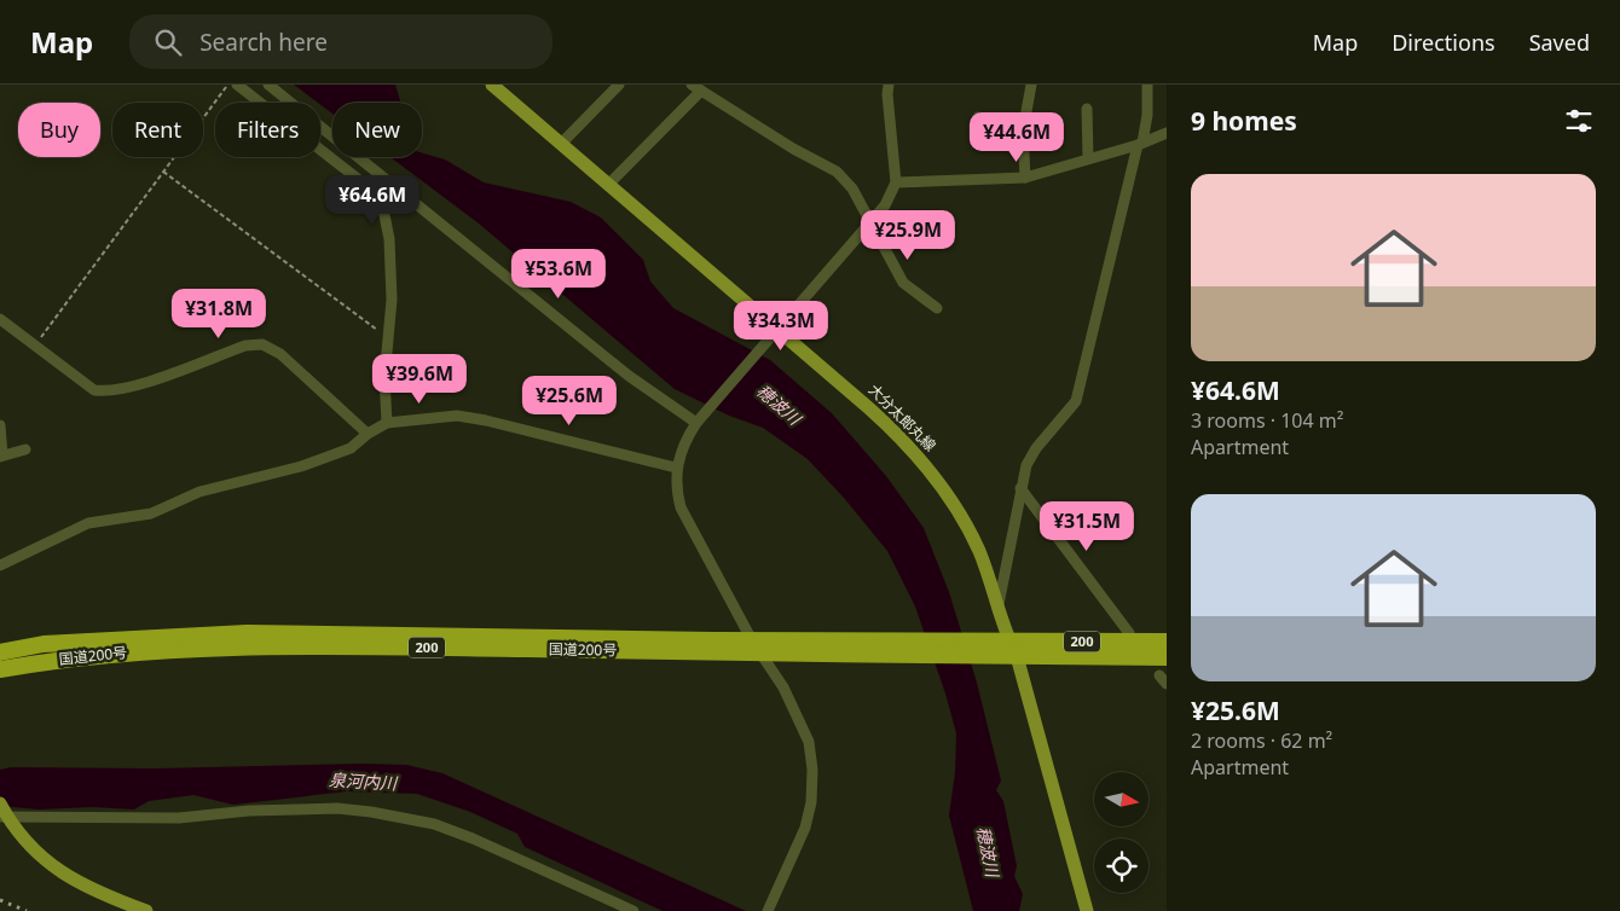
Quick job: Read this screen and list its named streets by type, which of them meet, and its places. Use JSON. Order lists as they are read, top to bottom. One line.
{"streets":{"highway":["200","国道200号"],"main road":["大分太郎丸線"]},"crossings":[["大分太郎丸線","国道200号"]],"water":["穂波川","泉河内川"],"north":"right","page":{"header":"Map","search":"Search here","nav":["Map","Directions","Saved"],"heading":"9 homes","chip":["Buy","Rent","Filters","New"],"price":["¥44.6M","¥64.6M","¥25.9M","¥53.6M","¥31.8M","¥34.3M","¥39.6M","¥25.6M","¥31.5M"],"list":[{"name":"¥64.6M","note":"3 rooms · 104 m² · Apartment"},{"name":"¥25.6M","note":"2 rooms · 62 m² · Apartment"}]}}
